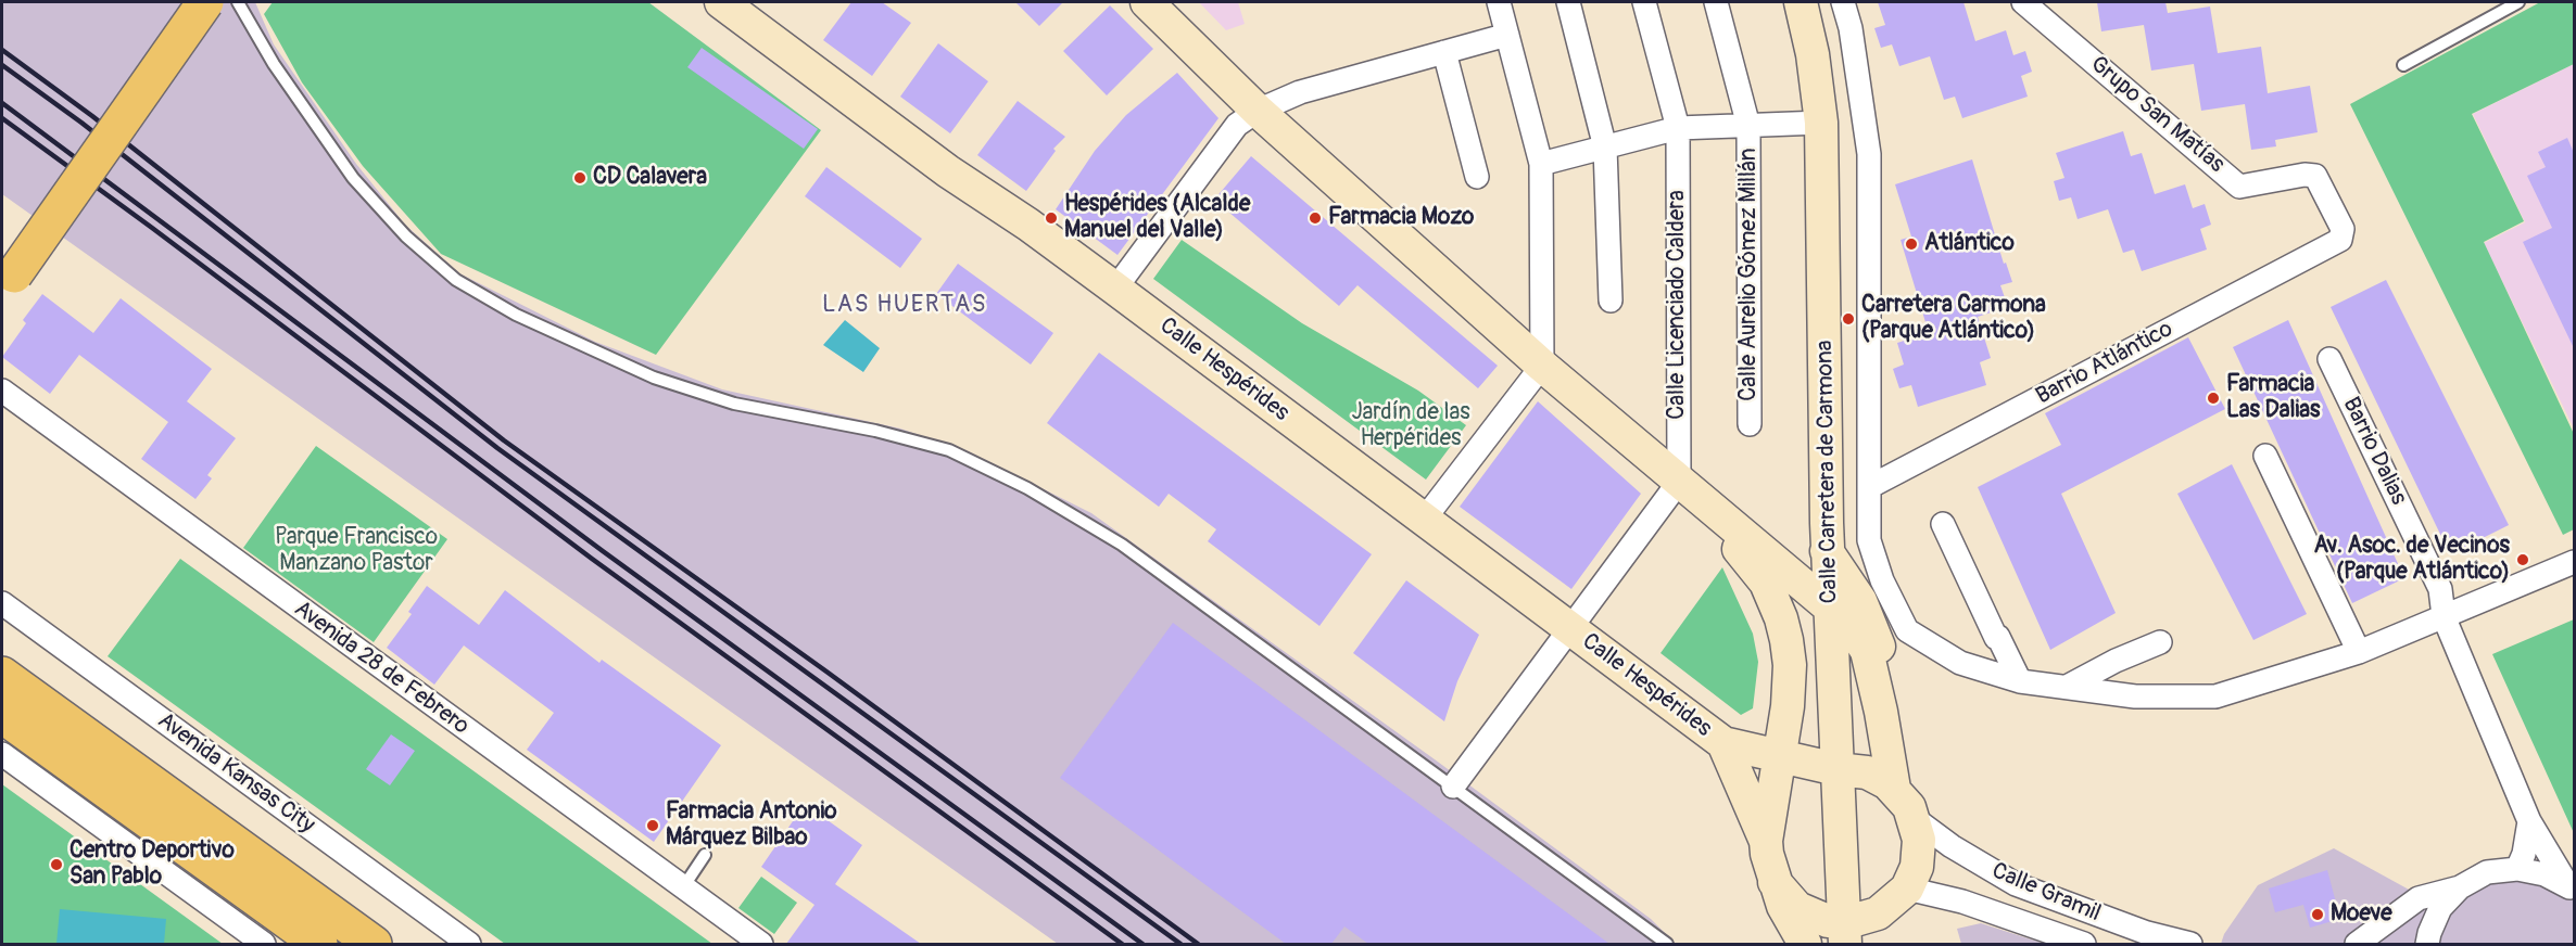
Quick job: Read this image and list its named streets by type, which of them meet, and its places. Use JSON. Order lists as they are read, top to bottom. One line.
{"streets":{"main road":["Calle Hespérides","Calle Carretera de Carmona"],"street":["Grupo San Matías","Calle Aurelio Gómez Millán","Calle Licenciado Caldera","Barrio Atlántico","Barrio Dalias","Avenida 28 de Febrero","Avenida Kansas City","Calle Gramil"]},"crossings":[["Grupo San Matías","Barrio Atlántico"]],"districts":["LAS HUERTAS"],"parks":["Jardín de las Herpérides","Parque Francisco Manzano Pastor"],"places":["CD Calavera","Hespérides (Alcalde Manuel del Valle)","Farmacia Mozo","Atlántico","Carretera Carmona (Parque Atlántico)","Farmacia Las Dalias","Av. Asoc. de Vecinos (Parque Atlántico)","Farmacia Antonio Márquez Bilbao","Centro Deportivo San Pablo","Moeve"]}
